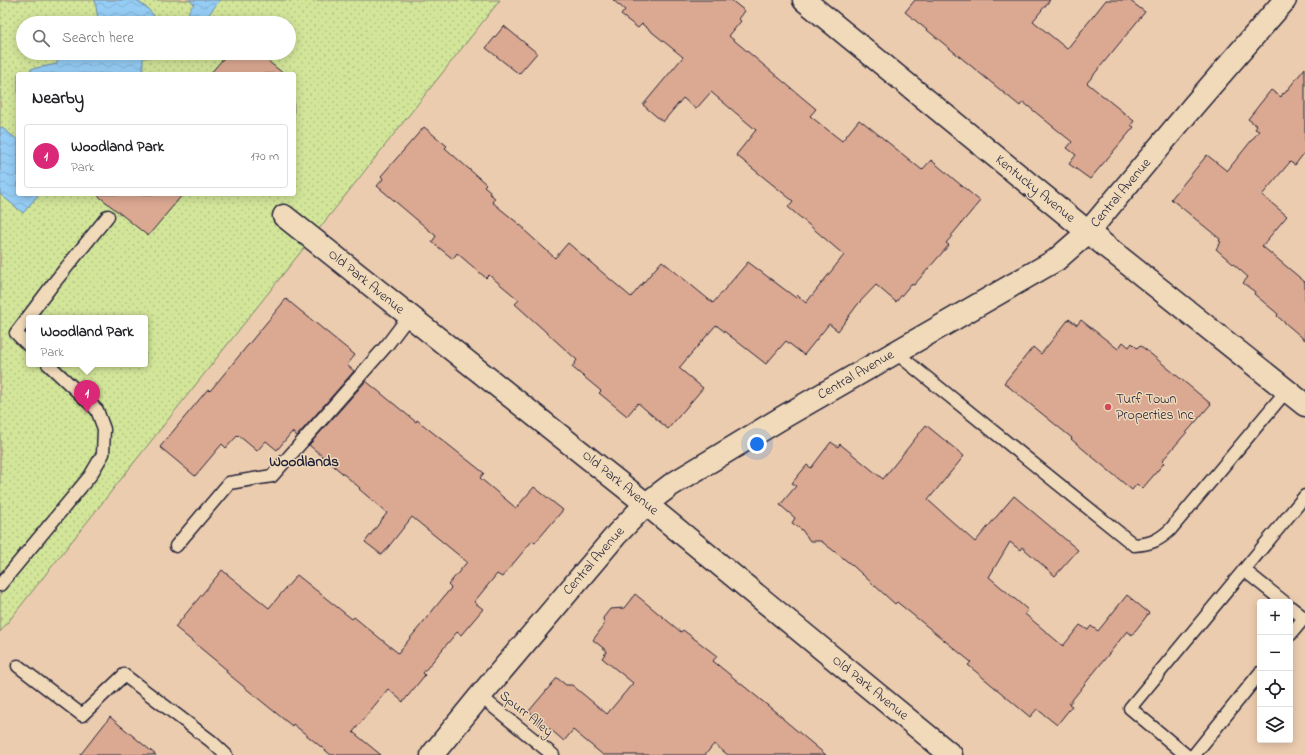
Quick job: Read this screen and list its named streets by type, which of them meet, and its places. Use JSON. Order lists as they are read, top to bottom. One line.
{"streets":{"street":["Kentucky Avenue","Central Avenue","Old Park Avenue"],"lane":["Spurr Alley"]},"crossings":[["Kentucky Avenue","Central Avenue"],["Central Avenue","Old Park Avenue"],["Central Avenue","Spurr Alley"]],"districts":["Woodlands"],"places":["Turf Town Properties Inc"],"page":{"search":"Search here","heading":"Nearby","list":[{"mark":"1","name":"Woodland Park","note":"Park","value":"170 m"}],"popup":["Woodland Park","Park"],"pins":"1","map_buttons":["+","−"]}}
